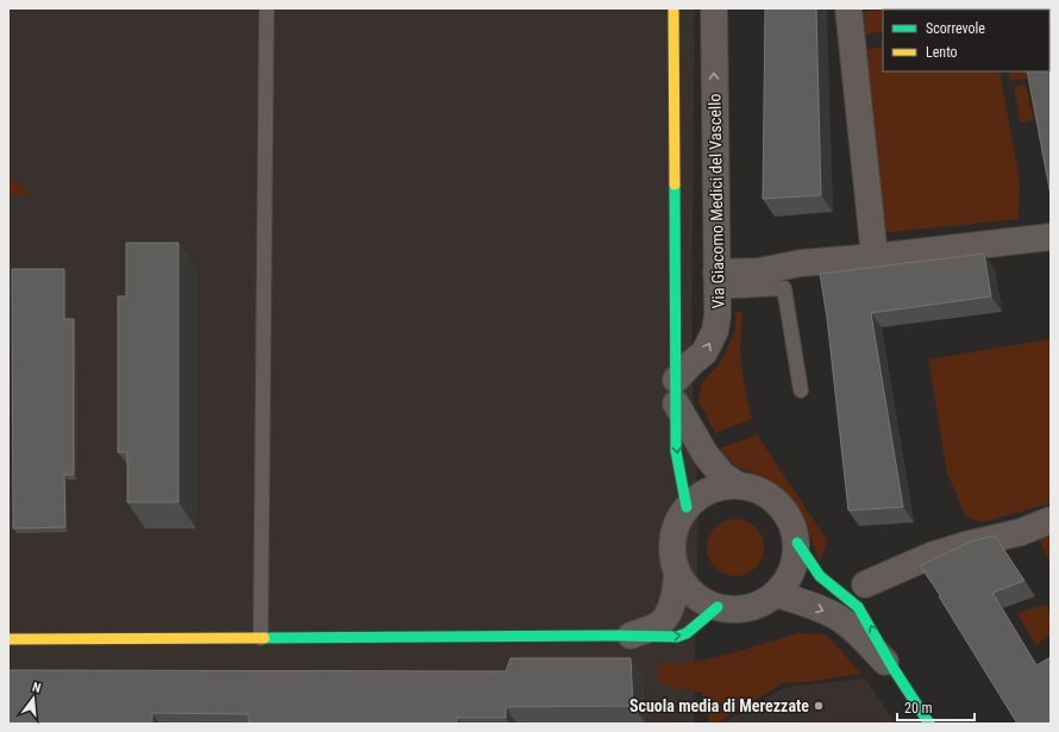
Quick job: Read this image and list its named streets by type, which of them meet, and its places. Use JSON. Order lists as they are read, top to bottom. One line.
{"streets":{"street":["Via Giacomo Medici del Vascello"]},"places":["Scuola media di Merezzate"],"legend":["Scorrevole","Lento"],"scale_bar":"20 m","north":"top"}
